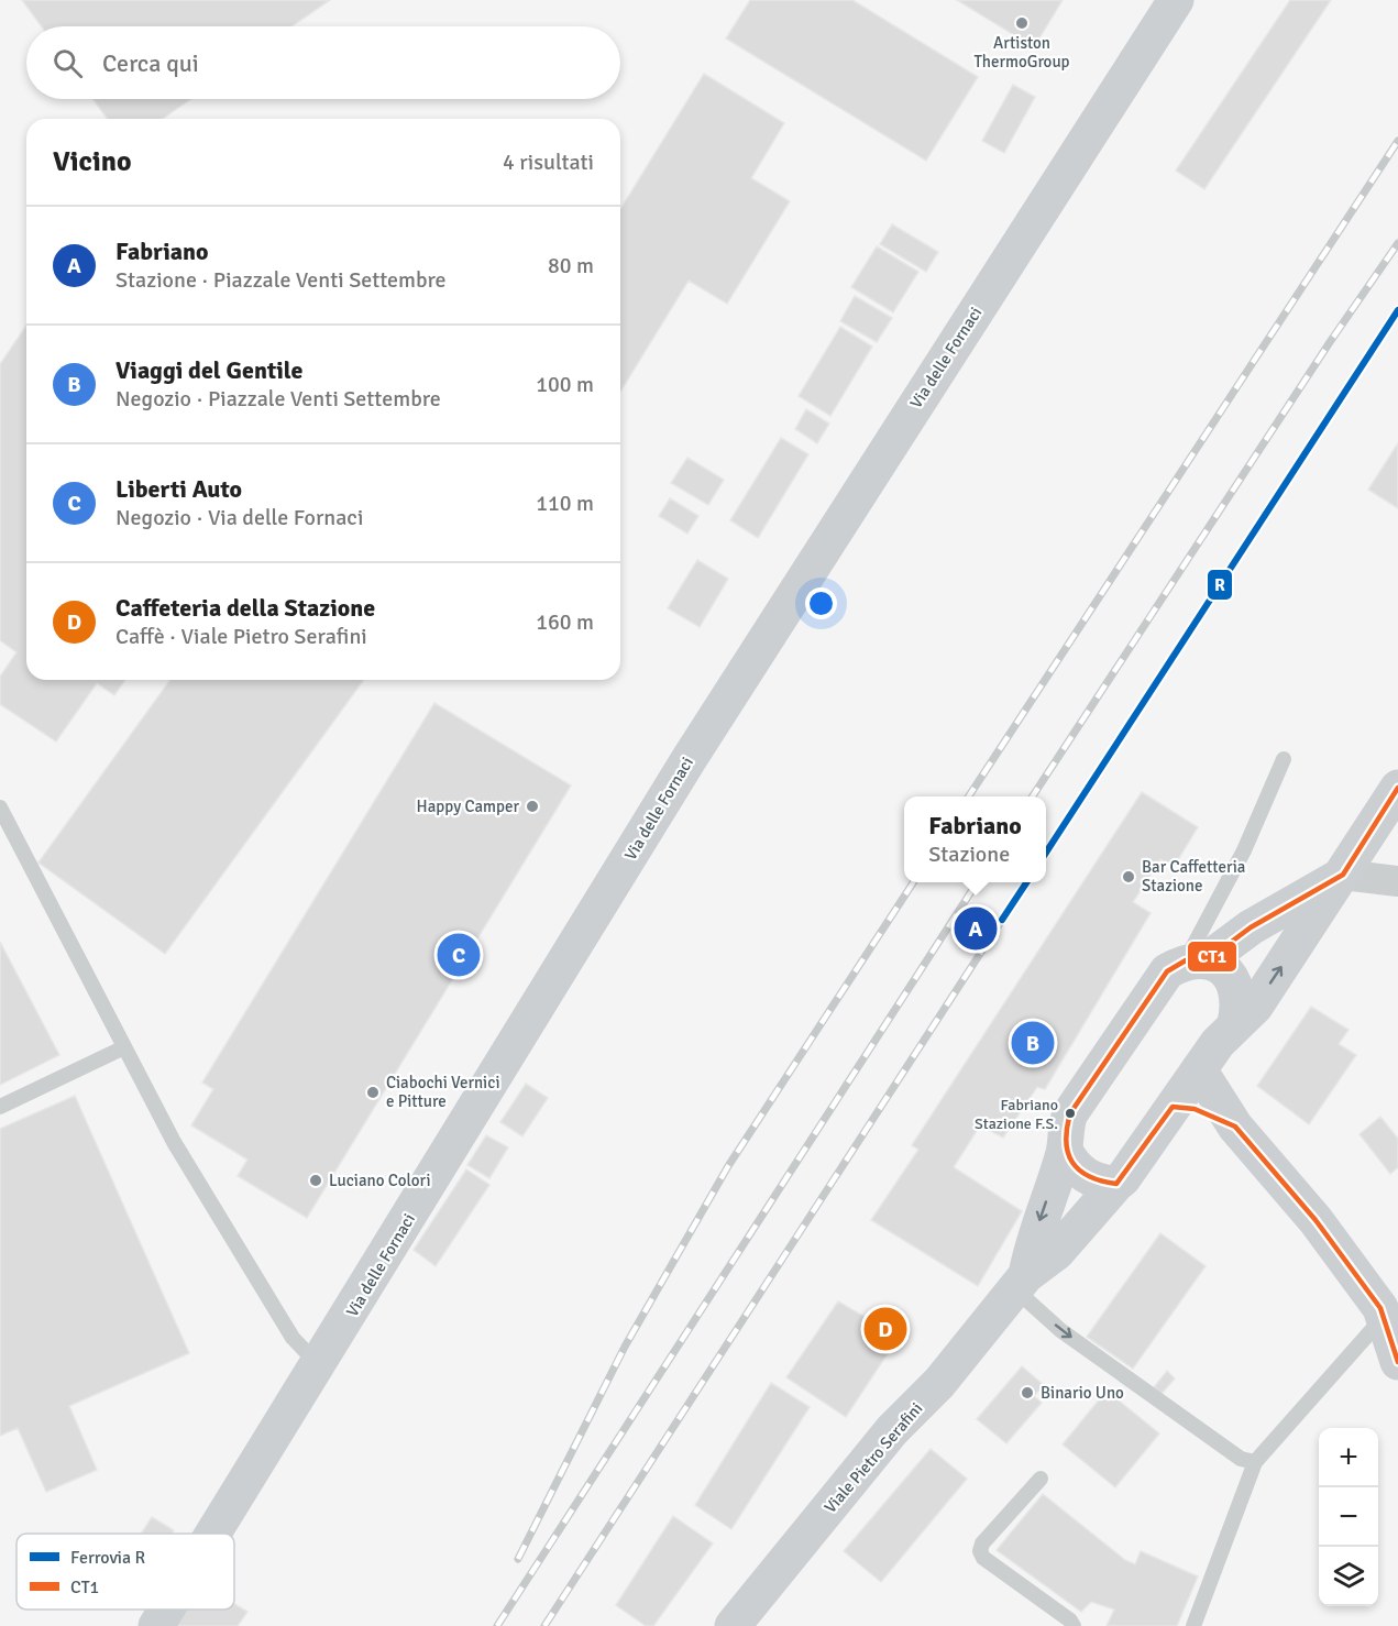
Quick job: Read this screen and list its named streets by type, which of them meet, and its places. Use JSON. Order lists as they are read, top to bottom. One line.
{"streets":{"street":["Via delle Fornaci","Viale Pietro Serafini"]},"places":["Artiston ThermoGroup","Happy Camper","Bar Caffetteria Stazione","Ciabochi Vernici e Pitture","Fabriano Stazione F.S.","Luciano Colori","Binario Uno"],"lines":["rail line R","transit line CT1"],"legend":["Ferrovia R","CT1"],"page":{"search":"Cerca qui","heading":["Vicino","4 risultati"],"list":[{"mark":"A","name":"Fabriano","note":"Stazione · Piazzale Venti Settembre","value":"80 m"},{"mark":"B","name":"Viaggi del Gentile","note":"Negozio · Piazzale Venti Settembre","value":"100 m"},{"mark":"C","name":"Liberti Auto","note":"Negozio · Via delle Fornaci","value":"110 m"},{"mark":"D","name":"Caffeteria della Stazione","note":"Caffè · Viale Pietro Serafini","value":"160 m"}],"popup":["Fabriano","Stazione"],"pins":["A","C","B","D"],"map_buttons":["+","−"]}}
